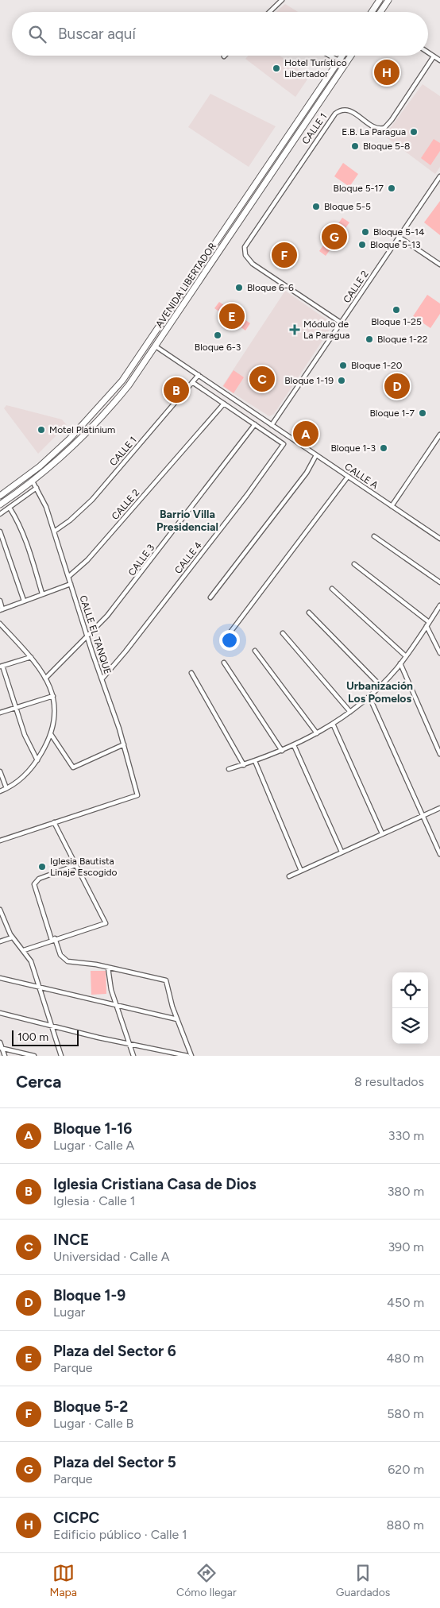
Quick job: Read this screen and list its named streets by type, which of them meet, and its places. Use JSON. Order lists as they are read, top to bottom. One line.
{"streets":{"main road":["AVENIDA LIBERTADOR"],"street":["CALLE 1","CALLE 2","CALLE A","CALLE 4","CALLE 3","CALLE EL TANQUE"]},"crossings":[["CALLE 1","CALLE 2"],["CALLE 1","CALLE A"],["CALLE 1","CALLE EL TANQUE"],["AVENIDA LIBERTADOR","CALLE A"],["AVENIDA LIBERTADOR","CALLE EL TANQUE"],["CALLE 2","CALLE A"],["CALLE 2","CALLE 4"],["CALLE 2","CALLE EL TANQUE"],["CALLE 4","CALLE EL TANQUE"],["CALLE 3","CALLE EL TANQUE"]],"districts":["Barrio Villa Presidencial","Urbanización Los Pomelos"],"places":{"other":["Hotel Turístico Libertador","E.B. La Paragua","Bloque 5-8","Bloque 5-17","Bloque 5-5","Bloque 5-14","Bloque 5-13","Bloque 6-6","Bloque 1-25","Bloque 6-3","Bloque 1-22","Bloque 1-20","Bloque 1-19","Bloque 1-7","Motel Platinium","Bloque 1-3","Iglesia Bautista Linaje Escogido"],"health":["Módulo de La Paragua"]},"scale_bar":"100 m","page":{"search":"Buscar aquí","pins":["H","G","F","E","C","D","B","A"],"scale":"100 m","heading":["Cerca","8 resultados"],"list":[{"mark":"A","name":"Bloque 1-16","note":"Lugar · Calle A","value":"330 m"},{"mark":"B","name":"Iglesia Cristiana Casa de Dios","note":"Iglesia · Calle 1","value":"380 m"},{"mark":"C","name":"INCE","note":"Universidad · Calle A","value":"390 m"},{"mark":"D","name":"Bloque 1-9","note":"Lugar","value":"450 m"},{"mark":"E","name":"Plaza del Sector 6","note":"Parque","value":"480 m"},{"mark":"F","name":"Bloque 5-2","note":"Lugar · Calle B","value":"580 m"},{"mark":"G","name":"Plaza del Sector 5","note":"Parque","value":"620 m"},{"mark":"H","name":"CICPC","note":"Edificio público · Calle 1","value":"880 m"}],"nav":["Mapa","Cómo llegar","Guardados"]}}
